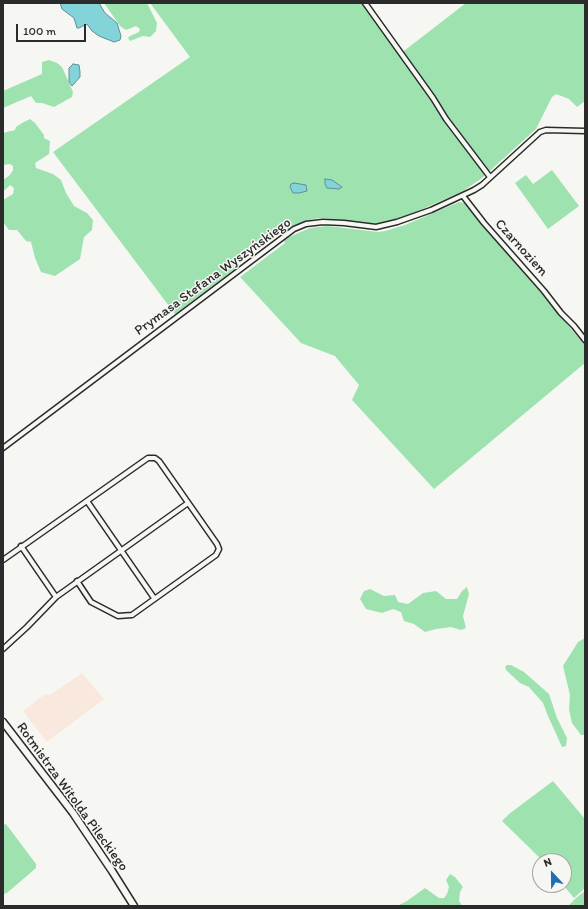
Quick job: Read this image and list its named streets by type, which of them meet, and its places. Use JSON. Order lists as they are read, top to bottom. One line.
{"streets":{"main road":["Rotmistrza Witolda Pileckiego"],"street":["Czarnoziem","Prymasa Stefana Wyszyńskiego"]},"crossings":[["Czarnoziem","Prymasa Stefana Wyszyńskiego"]],"scale_bar":"100 m","north":"top"}
